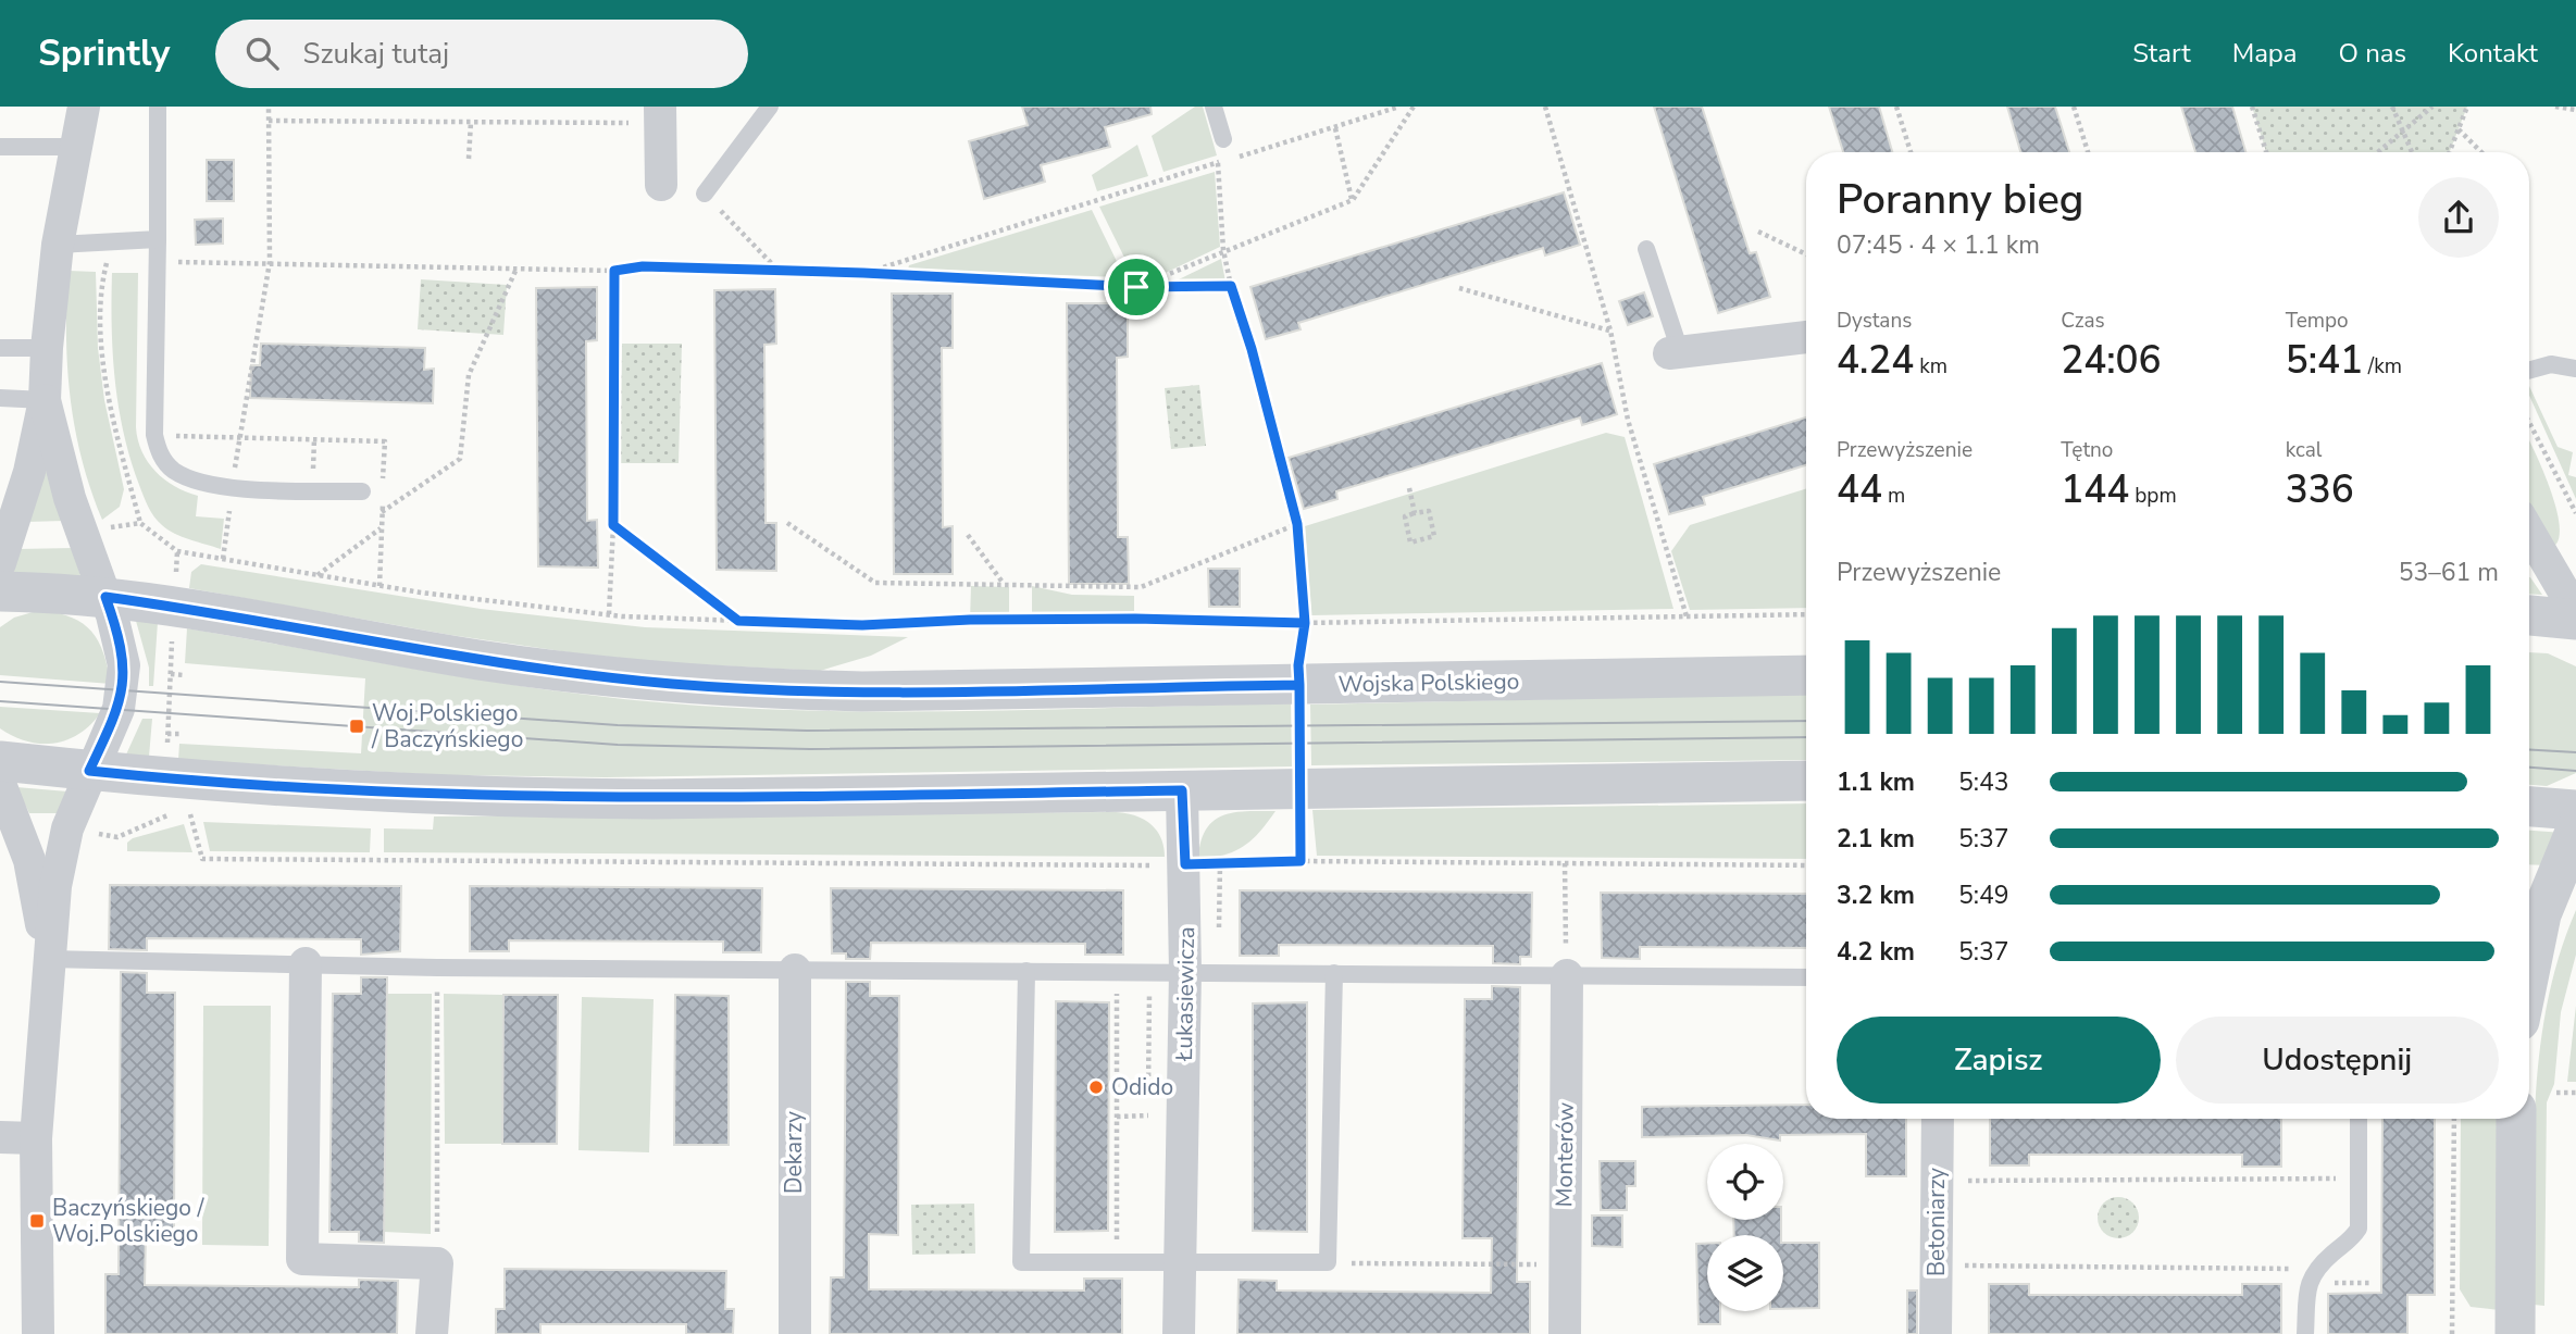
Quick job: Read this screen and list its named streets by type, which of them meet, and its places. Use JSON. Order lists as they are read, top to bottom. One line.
{"streets":{"street":["Wojska Polskiego","Łukasiewicza","Dekarzy","Monterów","Betoniarzy"]},"places":{"transit":["Woj.Polskiego / Baczyńskiego","Baczyńskiego / Woj.Polskiego"],"other":["Odido"]},"page":{"header":"Sprintly","search":"Szukaj tutaj","nav":["Start","Mapa","O nas","Kontakt"],"heading":["Poranny bieg","07:45 · 4 × 1.1 km"],"stats":[["Dystans","4.24 km"],["Czas","24:06"],["Tempo","5:41 /km"],["Przewyższenie","44 m"],["Tętno","144 bpm"],["kcal","336"]],"chart":["Przewyższenie","53–61 m"],"list":[{"name":"1.1 km","note":"5:43"},{"name":"2.1 km","note":"5:37"},{"name":"3.2 km","note":"5:49"},{"name":"4.2 km","note":"5:37"}],"buttons":["Zapisz","Udostępnij"]}}
